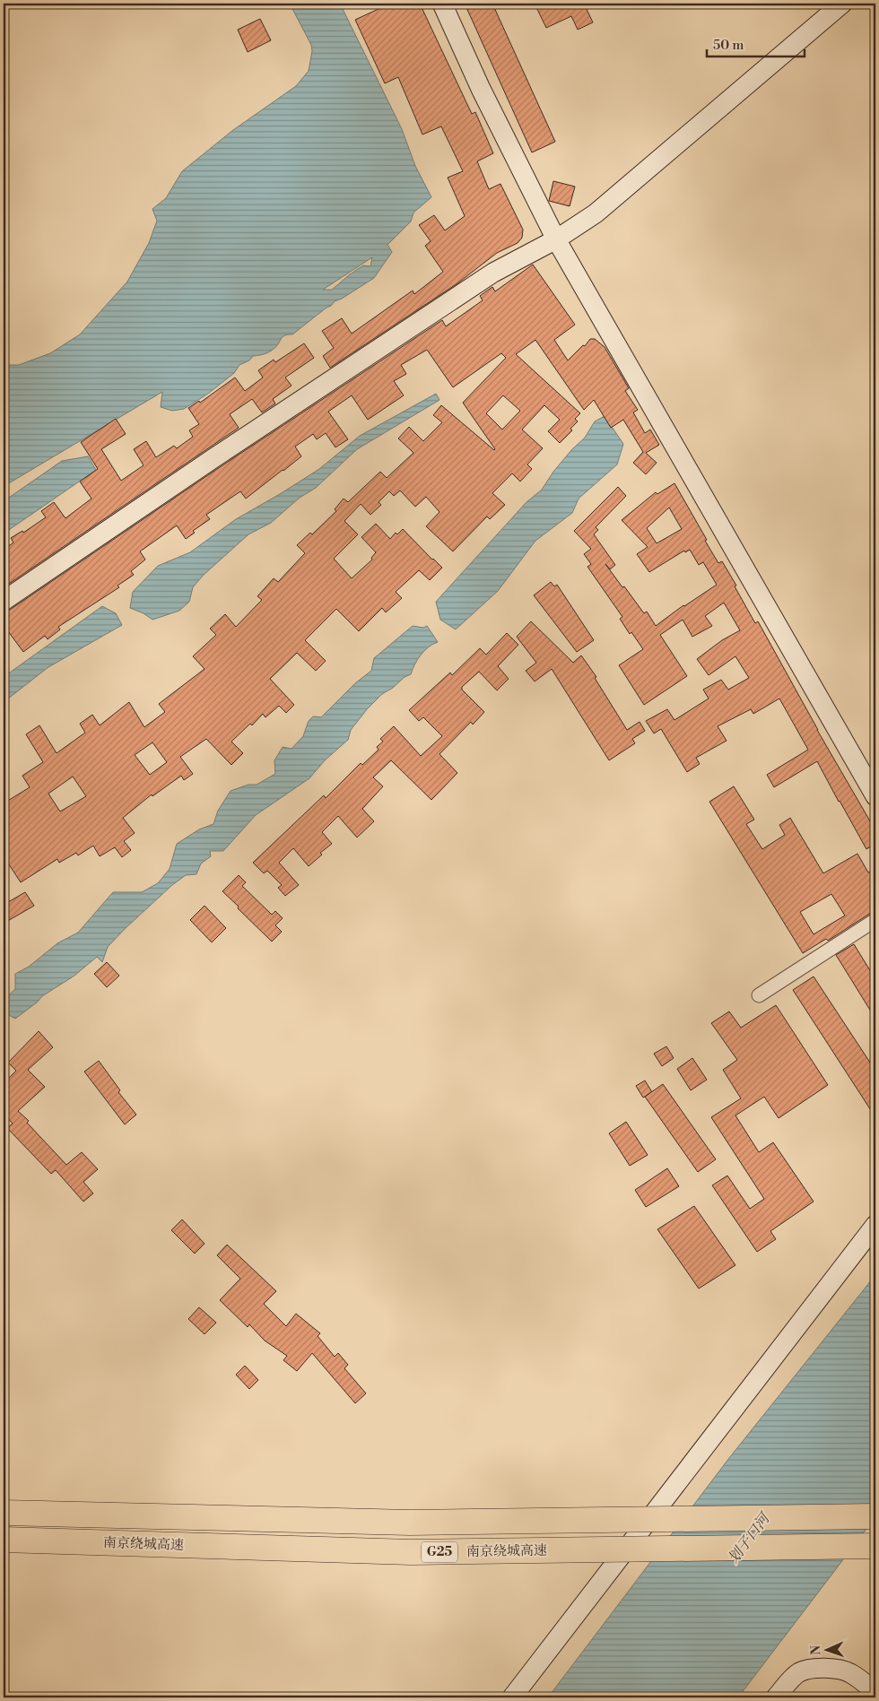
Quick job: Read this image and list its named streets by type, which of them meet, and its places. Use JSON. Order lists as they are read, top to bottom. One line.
{"streets":{"highway":["南京绕城高速","G25"]},"water":["划子口河"],"scale_bar":"50 m","north":"left"}
